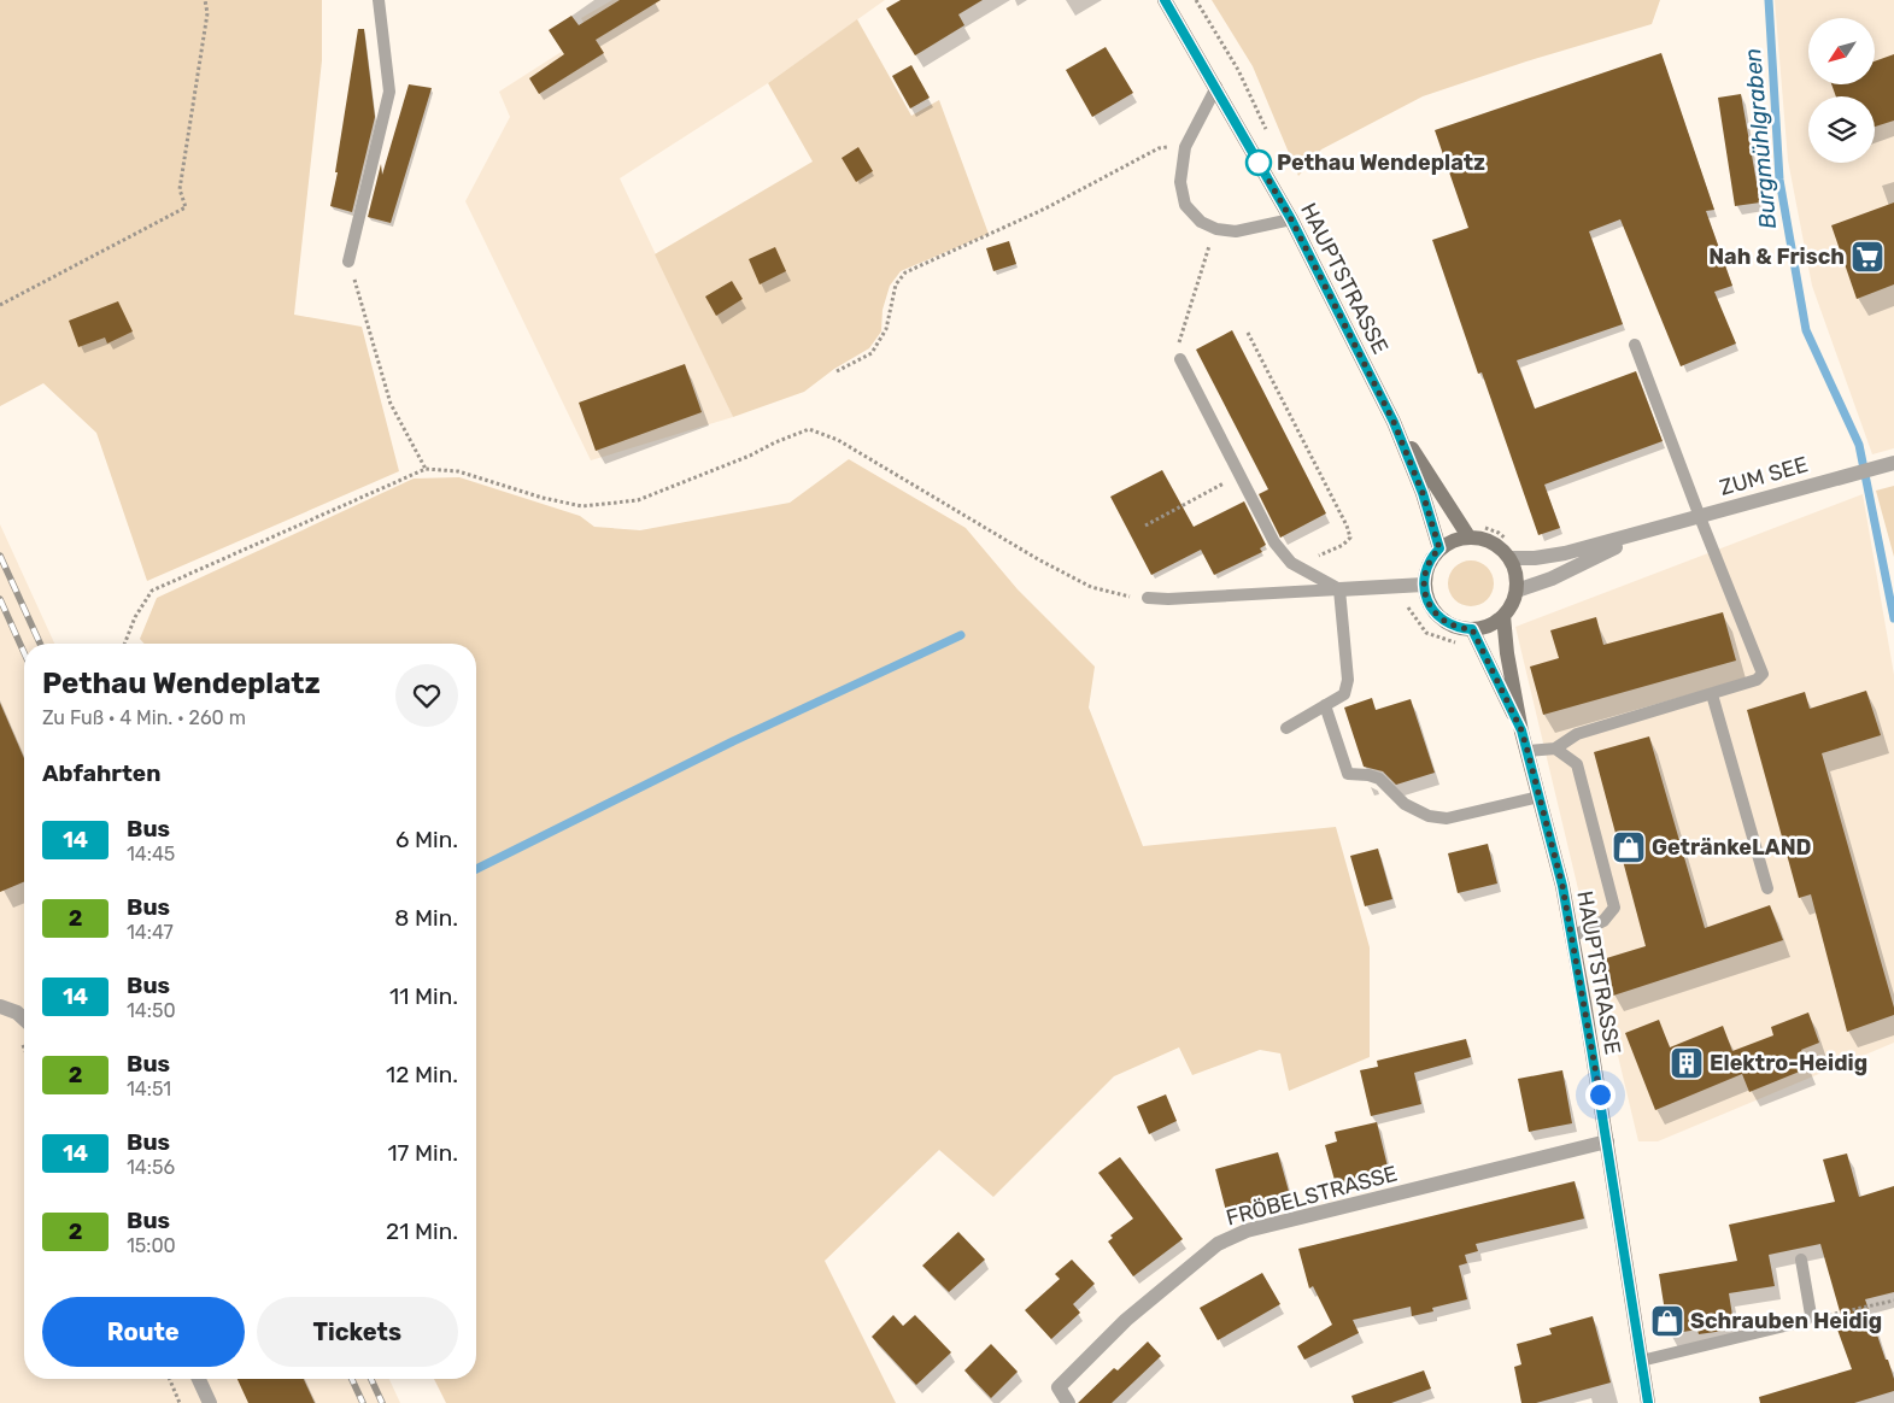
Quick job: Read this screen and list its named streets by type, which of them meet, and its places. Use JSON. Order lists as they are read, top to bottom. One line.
{"streets":{"main road":["HAUPTSTRASSE"],"street":["ZUM SEE","FRÖBELSTRASSE"]},"crossings":[["HAUPTSTRASSE","ZUM SEE"],["HAUPTSTRASSE","FRÖBELSTRASSE"]],"water":["Burgmühlgraben"],"places":{"other":["Pethau Wendeplatz"],"supermarket":["Nah & Frisch"],"shop":["GetränkeLAND","Schrauben Heidig"],"building":["Elektro-Heidig"]},"lines":["bus line 14"],"north":"bottom left","page":{"heading":[["Pethau Wendeplatz","Zu Fuß · 4 Min. · 260 m"],"Abfahrten"],"list":[{"mark":"14","name":"Bus","note":"14:45","value":"6 Min."},{"mark":"2","name":"Bus","note":"14:47","value":"8 Min."},{"mark":"14","name":"Bus","note":"14:50","value":"11 Min."},{"mark":"2","name":"Bus","note":"14:51","value":"12 Min."},{"mark":"14","name":"Bus","note":"14:56","value":"17 Min."},{"mark":"2","name":"Bus","note":"15:00","value":"21 Min."}],"buttons":["Route","Tickets"]}}
